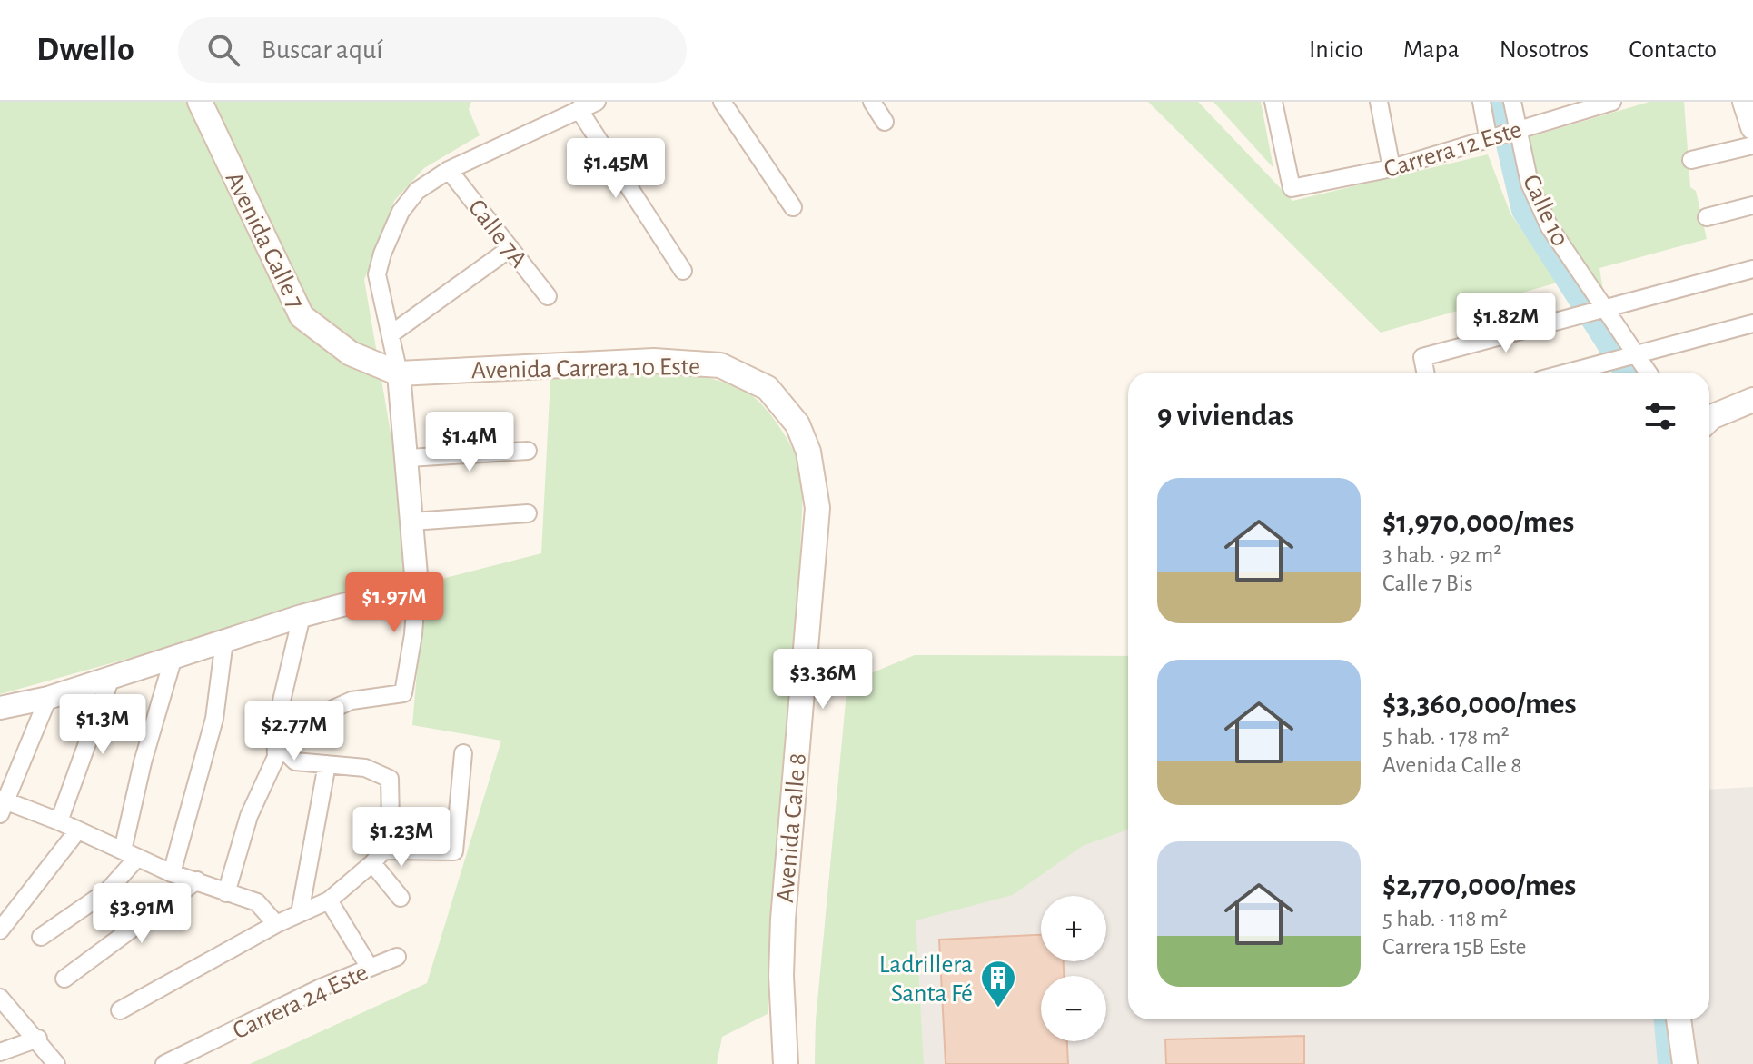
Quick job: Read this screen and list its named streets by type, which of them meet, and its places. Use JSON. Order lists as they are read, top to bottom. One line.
{"streets":{"main road":["Avenida Calle 7","Avenida Carrera 10 Este","Avenida Calle 8"],"street":["Carrera 12 Este","Calle 10","Calle 7A","Carrera 24 Este"]},"crossings":[["Carrera 12 Este","Calle 10"],["Avenida Calle 7","Avenida Carrera 10 Este"],["Avenida Carrera 10 Este","Avenida Calle 8"]],"places":{"building":["Ladrillera Santa Fé"]},"page":{"header":"Dwello","search":"Buscar aquí","nav":["Inicio","Mapa","Nosotros","Contacto"],"price":["$1.45M","$1.82M","$1.4M","$1.97M","$3.36M","$1.3M","$2.77M","$1.23M","$3.91M"],"heading":"9 viviendas","list":[{"name":"$1,970,000/mes","note":"3 hab. · 92 m² · Calle 7 Bis"},{"name":"$3,360,000/mes","note":"5 hab. · 178 m² · Avenida Calle 8"},{"name":"$2,770,000/mes","note":"5 hab. · 118 m² · Carrera 15B Este"}],"map_buttons":["+","−"]}}
